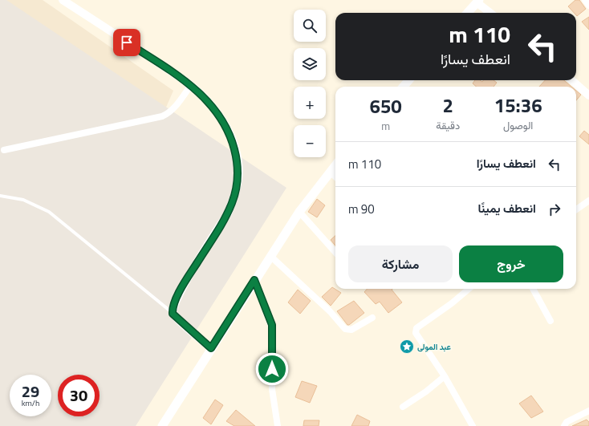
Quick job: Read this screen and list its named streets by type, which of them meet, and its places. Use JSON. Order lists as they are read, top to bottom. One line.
{"places":{"place":["عبد المولى"]},"page":{"map_buttons":["+","−"],"turn":["110 m","انعطف يسارًا"],"eta":["15:36","الوصول","2","دقيقة","650","m"],"list":[{"name":"انعطف يسارًا","value":"110 m"},{"name":"انعطف يمينًا","value":"90 m"}],"buttons":["خروج","مشاركة"],"speed":"29 km/h","limit":"30"}}
